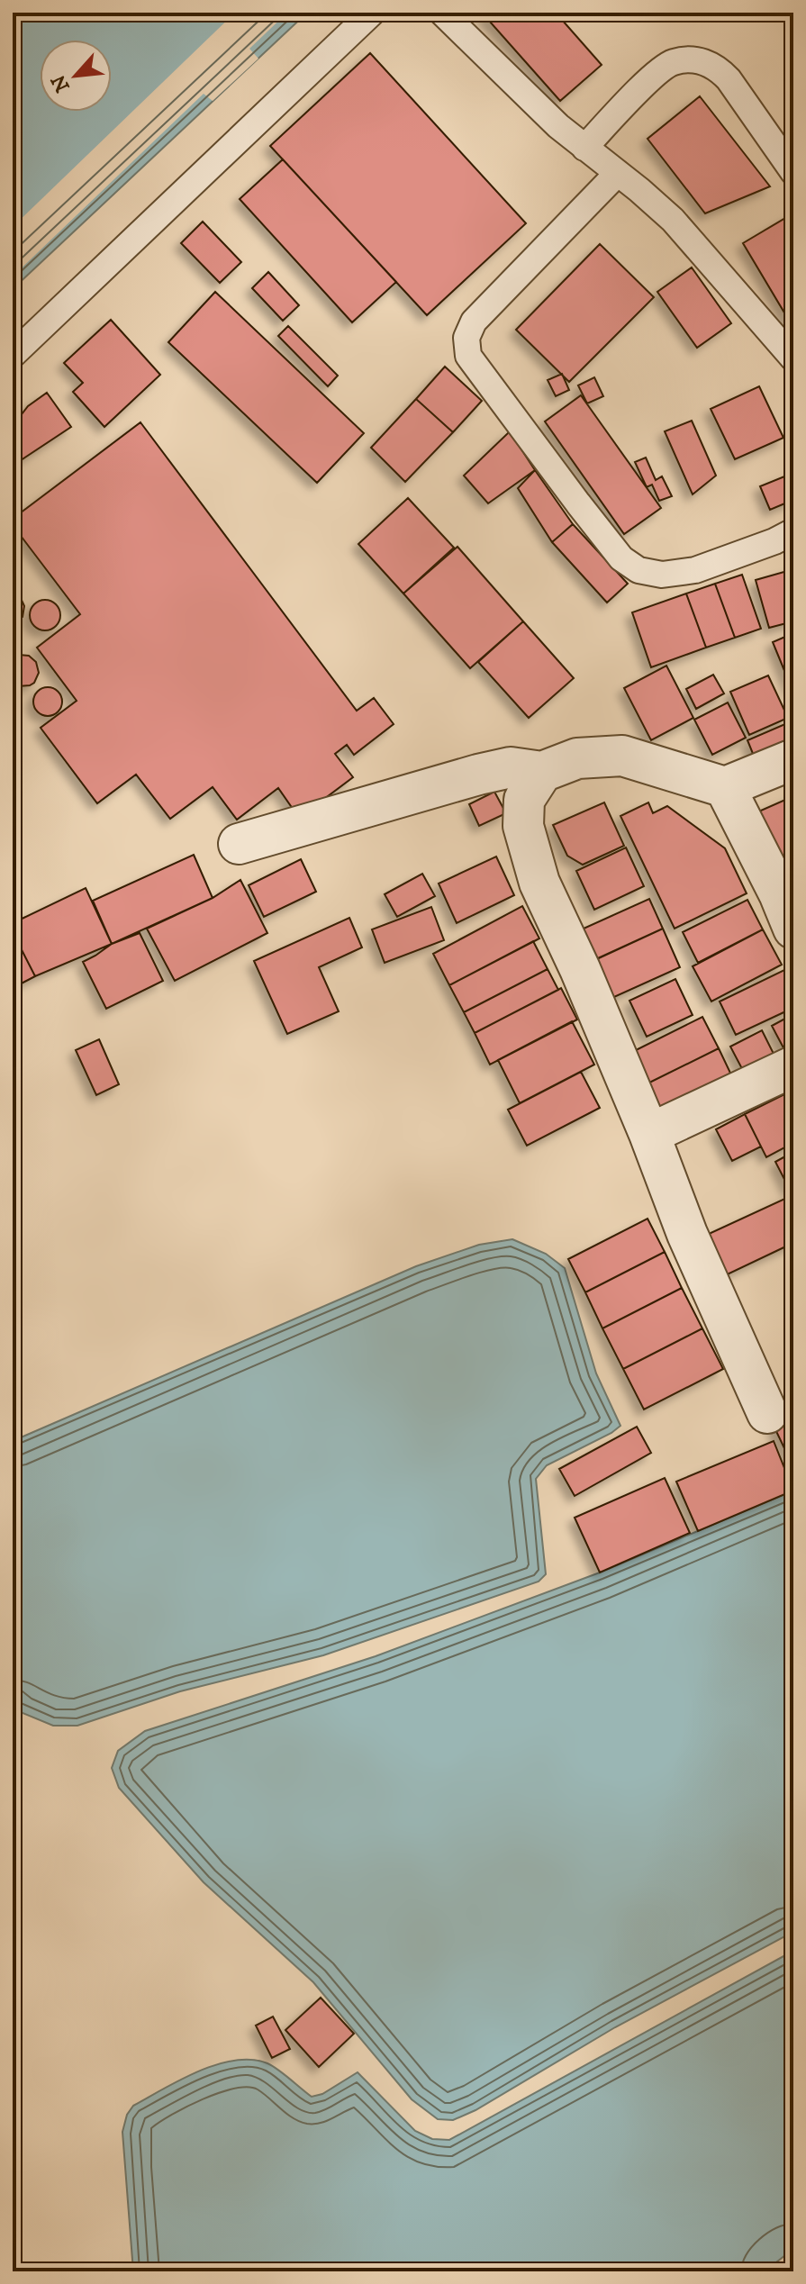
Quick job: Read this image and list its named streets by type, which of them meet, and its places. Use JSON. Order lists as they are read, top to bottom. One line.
{"north":"bottom left"}
